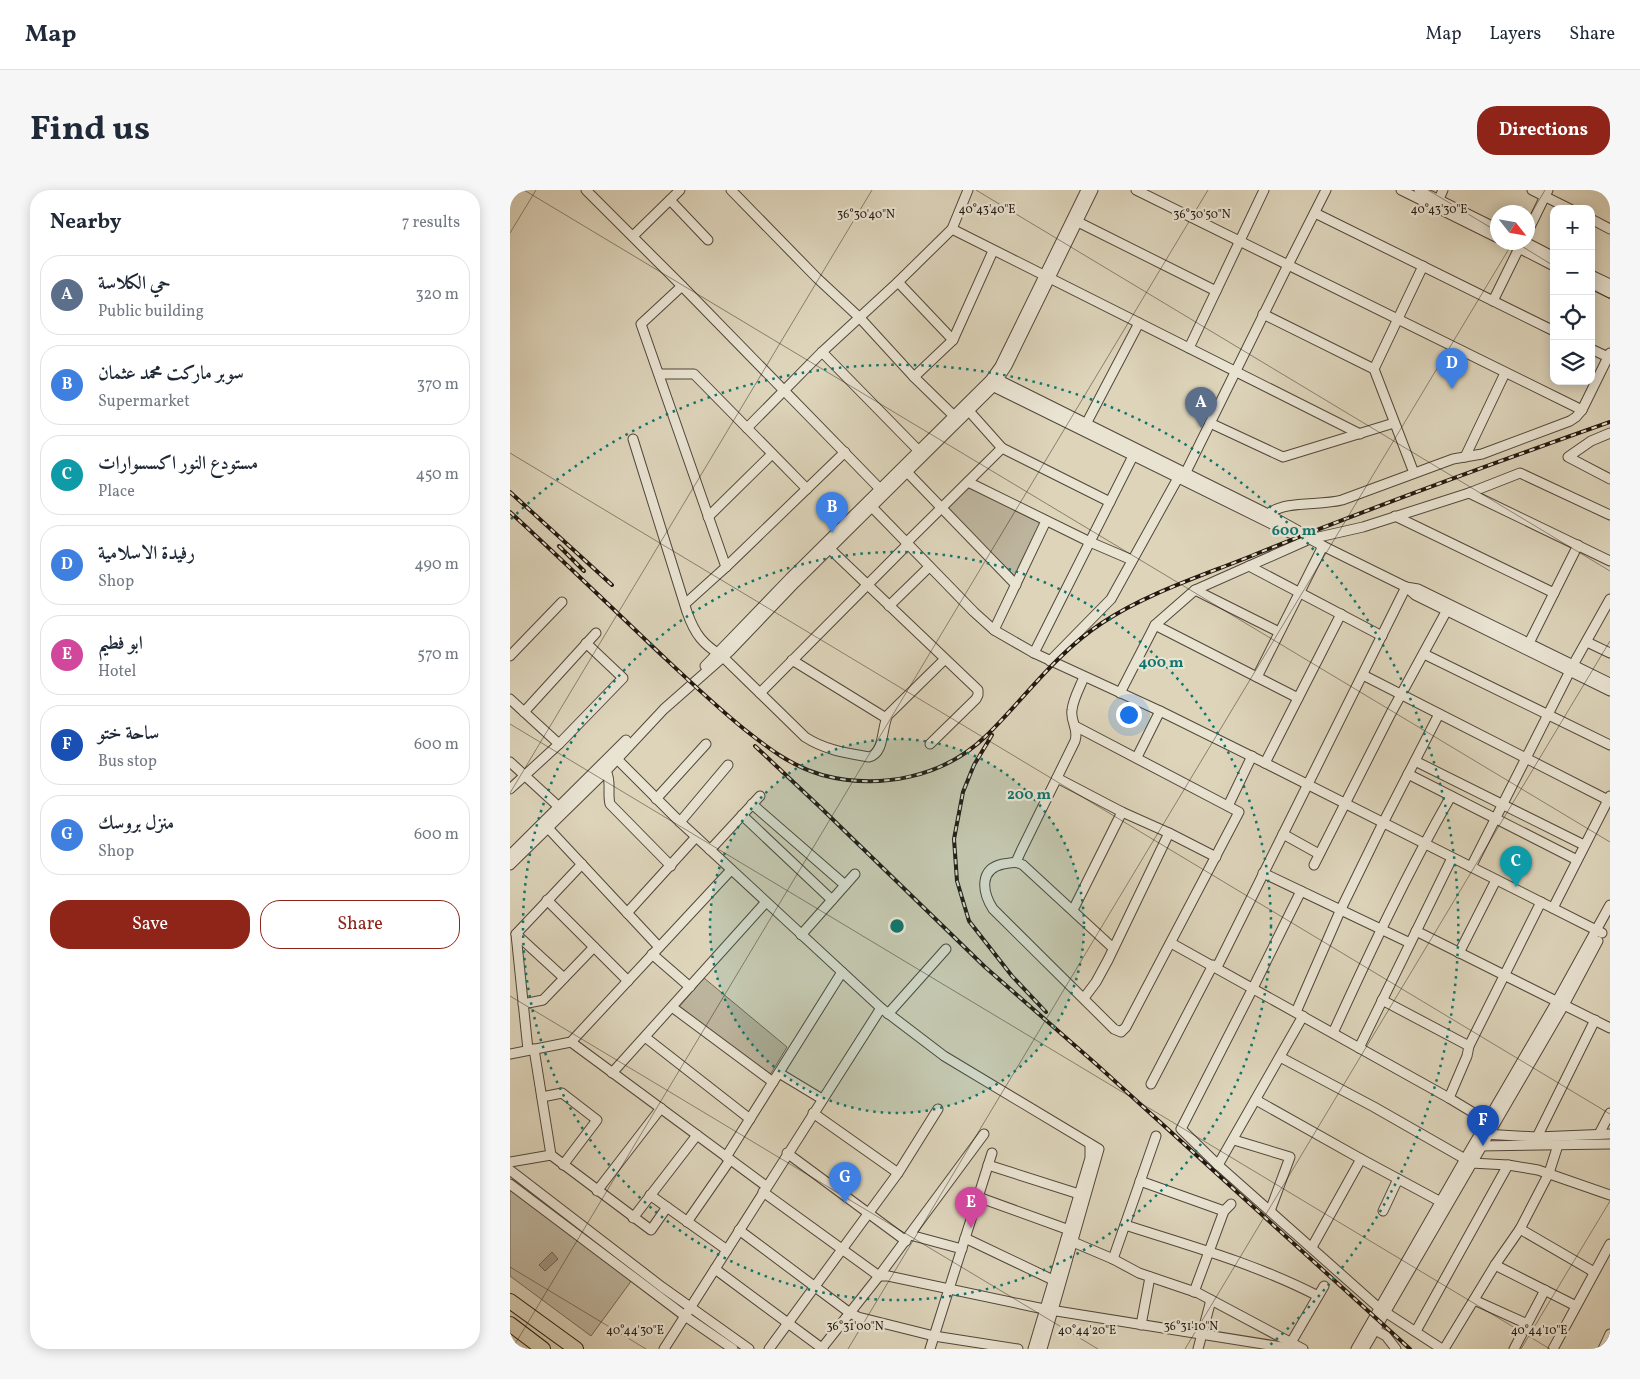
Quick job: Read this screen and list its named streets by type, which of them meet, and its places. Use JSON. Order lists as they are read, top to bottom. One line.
{"north":"bottom right","page":{"header":"Map","nav":["Map","Layers","Share"],"title":"Find us","buttons":["Directions",["Save","Share"]],"heading":["Nearby","7 results"],"map_buttons":["+","−"],"list":[{"mark":"A","name":"حي الكلاسة","note":"Public building","value":"320 m"},{"mark":"B","name":"سوبر ماركت محمد عثمان","note":"Supermarket","value":"370 m"},{"mark":"C","name":"مستودع النور اكسسوارات","note":"Place","value":"450 m"},{"mark":"D","name":"رفيدة الاسلامية","note":"Shop","value":"490 m"},{"mark":"E","name":"ابو فطيم","note":"Hotel","value":"570 m"},{"mark":"F","name":"ساحة ختو","note":"Bus stop","value":"600 m"},{"mark":"G","name":"منزل بروسك","note":"Shop","value":"600 m"}],"pins":["D","A","B","C","F","G","E"]},"coordinates":["40°43'40\"E","40°43'30\"E","36°30'50\"N","36°30'40\"N","36°31'00\"N","36°31'10\"N","40°44'30\"E","40°44'20\"E","40°44'10\"E"],"rings":["600 m","400 m","200 m"]}
